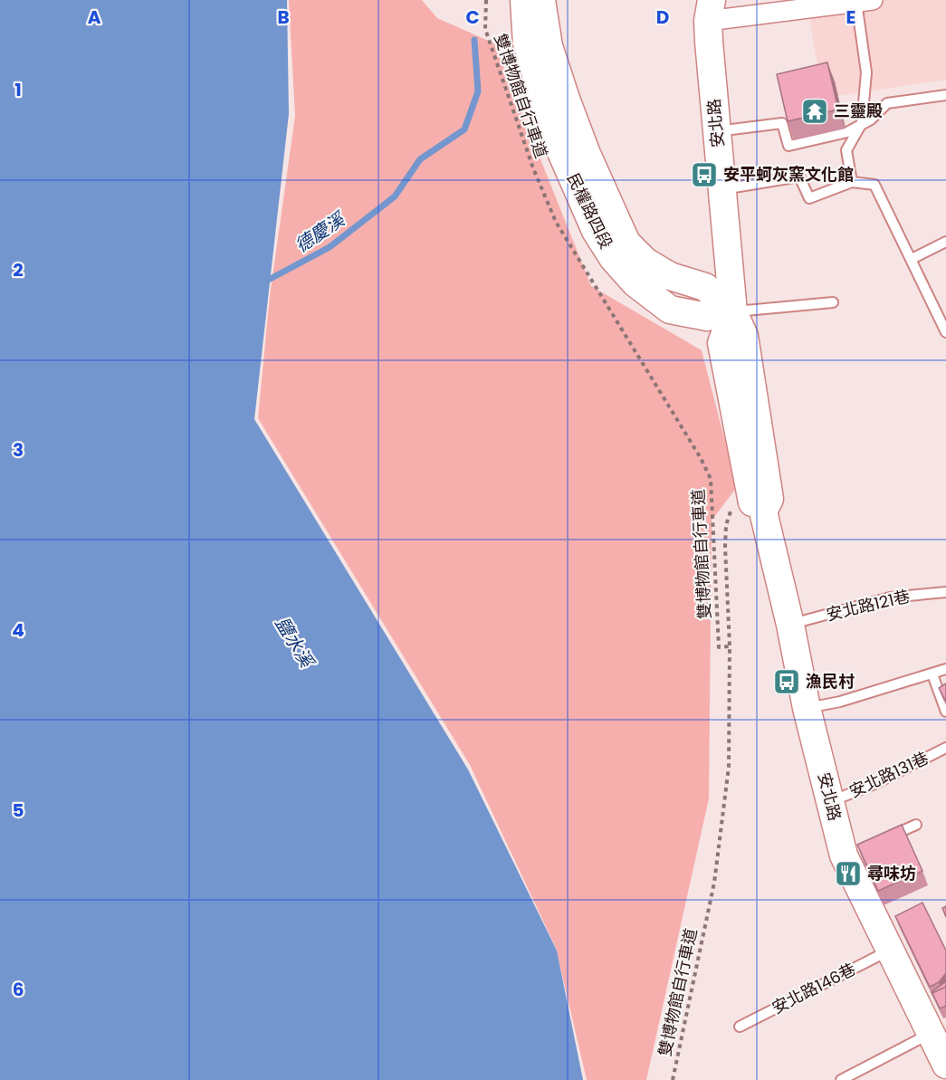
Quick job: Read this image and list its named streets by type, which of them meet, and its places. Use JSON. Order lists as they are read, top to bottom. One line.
{"streets":{"street":["安北路","民權路四段"],"lane":["安北路121巷","安北路131巷","安北路146巷"],"path":["雙博物館自行車道"]},"crossings":[["安北路","民權路四段"],["安北路","安北路121巷"],["安北路","安北路131巷"],["安北路","安北路146巷"]],"water":["德慶溪","鹽水溪"],"places":{"temple":["三靈殿"],"bus stop":["安平蚵灰窯文化館","漁民村"],"restaurant":["尋味坊"]},"grid":{"columns":["A","B","C","D","E"],"rows":["1","2","3","4","5","6"]}}
